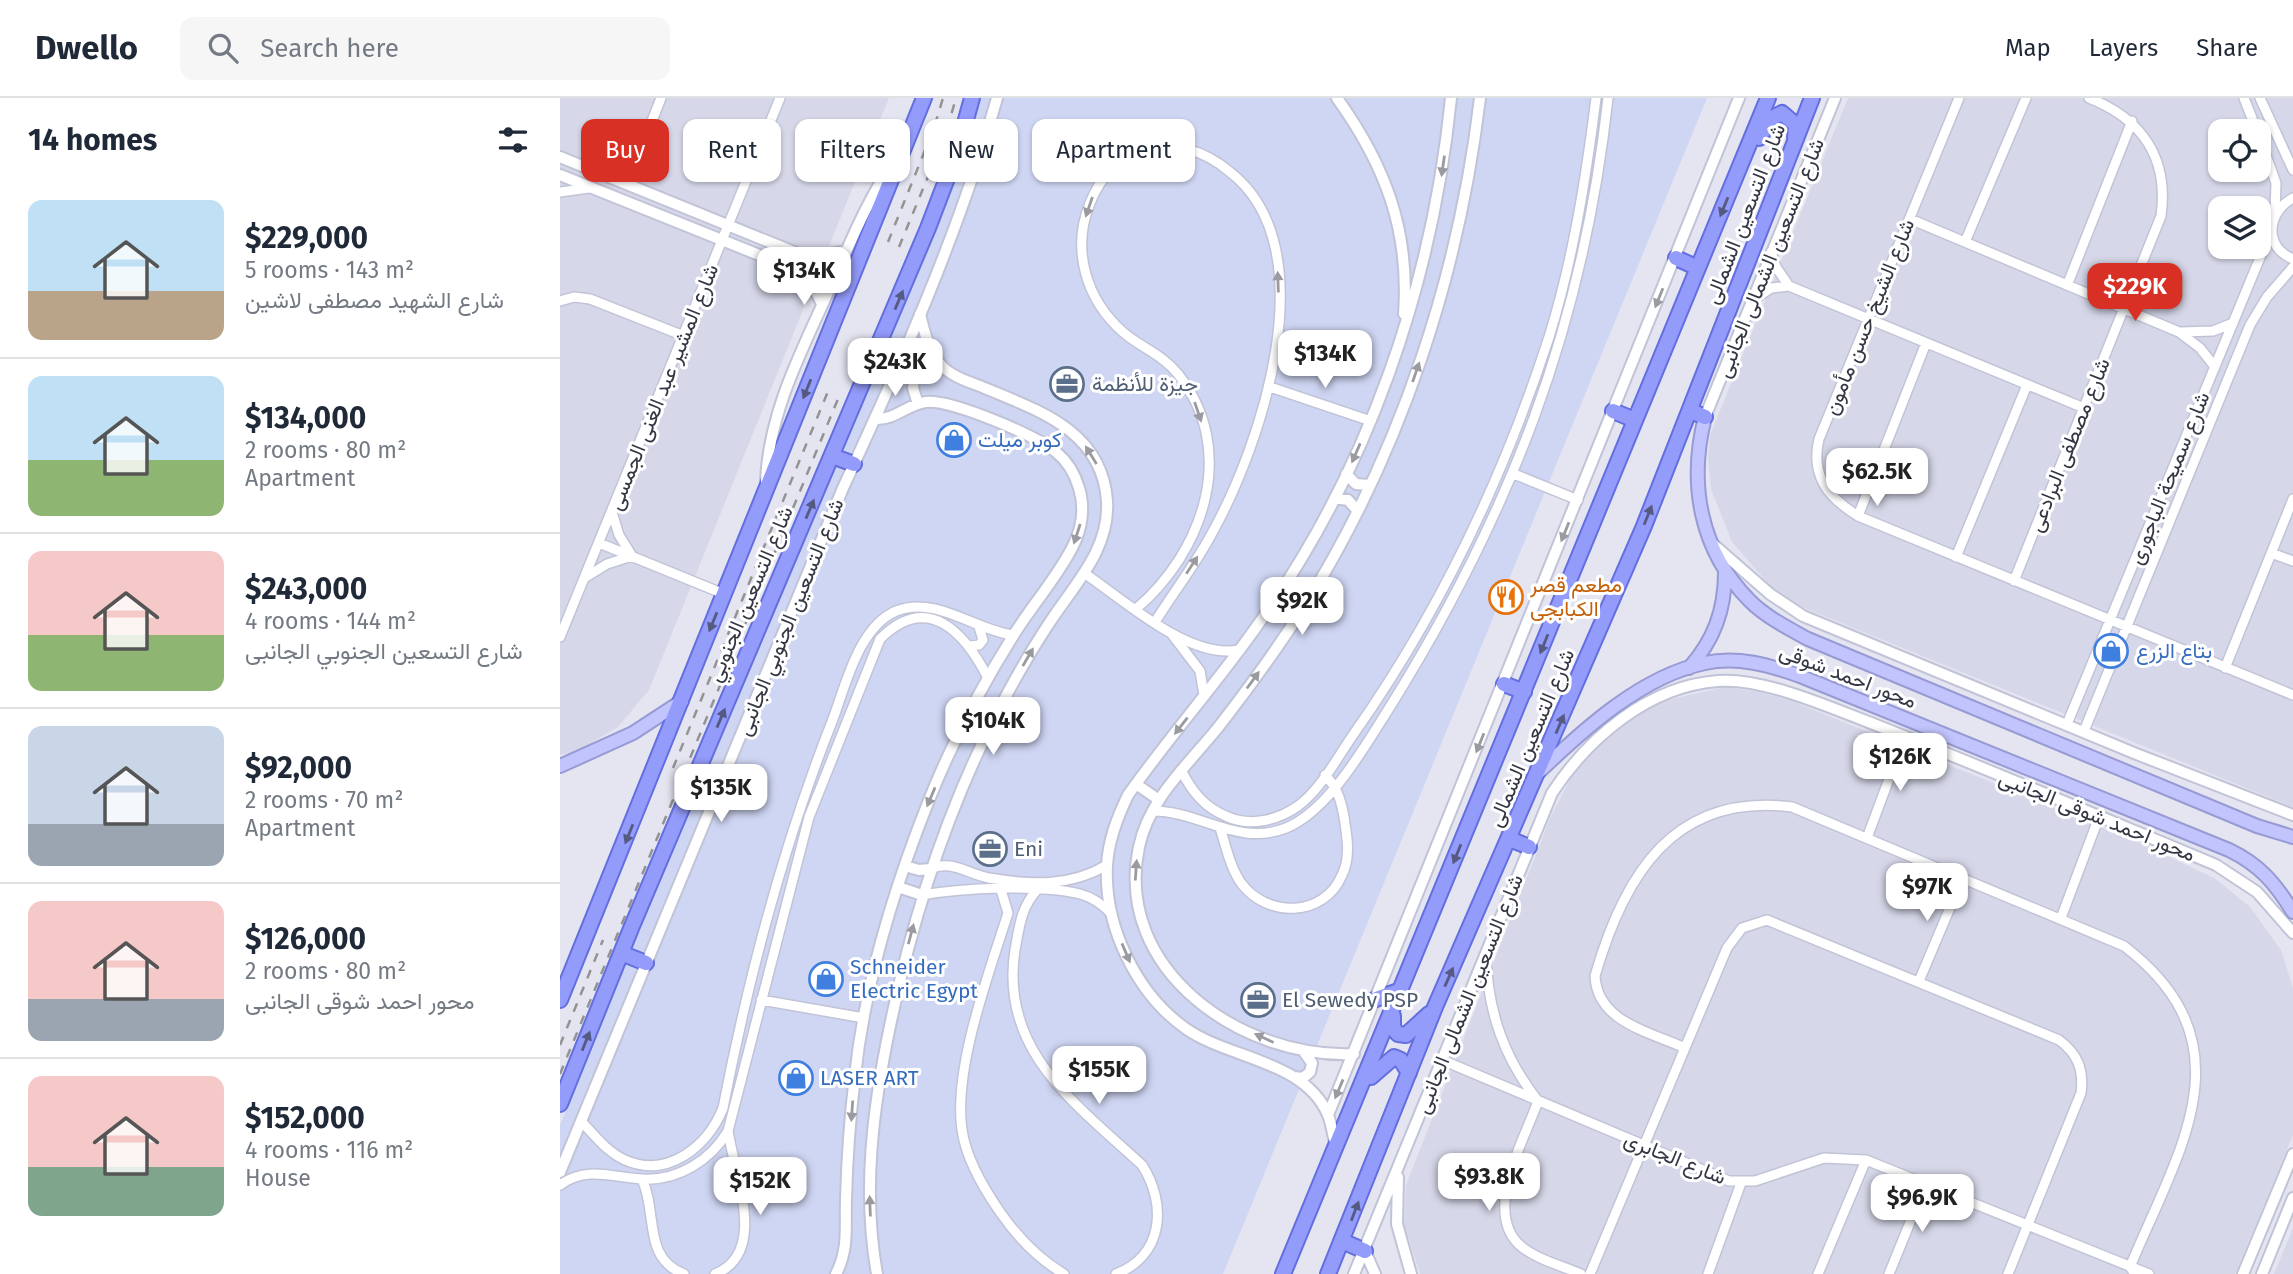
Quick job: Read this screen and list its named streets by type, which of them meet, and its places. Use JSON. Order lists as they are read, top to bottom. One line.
{"streets":{"main road":["شارع التسعين الشمالى","شارع التسعين الجنوبي","محور احمد شوقى"],"street":["شارع التسعين الشمالى الجانبى","شارع الشيخ حسن مأمون","شارع المشير عبد الغنى الجمسى","شارع مصطفى البرادعى","شارع سميحة الباجورى","شارع التسعين الجنوبي الجانبى","محور احمد شوقى الجانبى","شارع الجابرى"]},"crossings":[["شارع التسعين الشمالى","محور احمد شوقى"],["شارع التسعين الشمالى الجانبى","محور احمد شوقى"],["شارع التسعين الشمالى الجانبى","محور احمد شوقى الجانبى"],["شارع التسعين الشمالى الجانبى","شارع الجابرى"],["شارع الشيخ حسن مأمون","شارع مصطفى البرادعى"],["شارع الشيخ حسن مأمون","شارع سميحة الباجورى"]],"places":{"office":["جيزة للأنظمة","Eni","El Sewedy PSP"],"shop":["كوبر ميلت","بتاع الزرع","Schneider Electric Egypt","LASER ART"],"restaurant":["مطعم قصر الكبابجى"]},"page":{"header":"Dwello","search":"Search here","nav":["Map","Layers","Share"],"heading":"14 homes","chip":["Buy","Rent","Filters","New","Apartment"],"list":[{"name":"$229,000","note":"5 rooms · 143 m² · شارع الشهيد مصطفى لاشين"},{"name":"$134,000","note":"2 rooms · 80 m² · Apartment"},{"name":"$243,000","note":"4 rooms · 144 m² · شارع التسعين الجنوبي الجانبى"},{"name":"$92,000","note":"2 rooms · 70 m² · Apartment"},{"name":"$126,000","note":"2 rooms · 80 m² · محور احمد شوقى الجانبى"},{"name":"$152,000","note":"4 rooms · 116 m² · House"}],"price":["$134K","$229K","$134K","$243K","$62.5K","$92K","$104K","$126K","$135K","$97K","$155K","$93.8K","$152K","$96.9K"]}}
